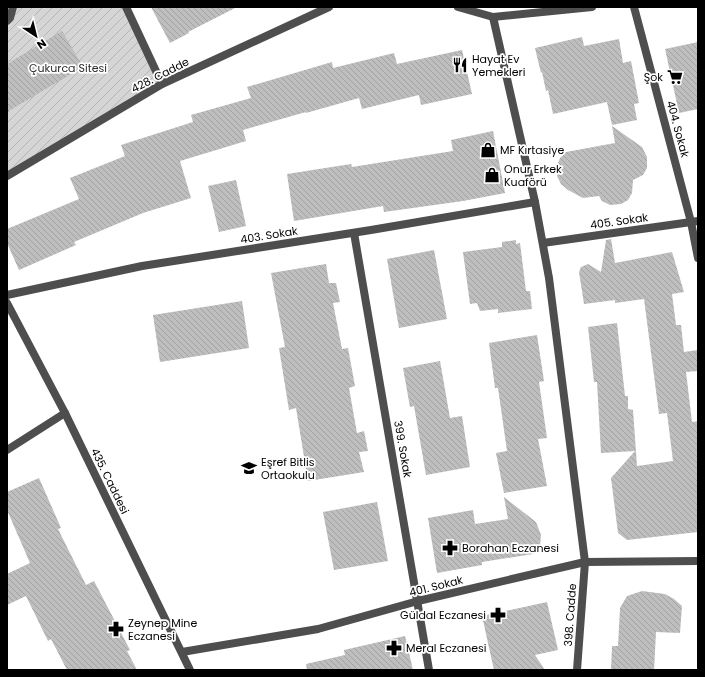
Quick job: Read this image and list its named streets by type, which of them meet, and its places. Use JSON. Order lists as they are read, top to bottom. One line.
{"streets":{"street":["428. Cadde","404. Sokak","405. Sokak","403. Sokak","399. Sokak","435. Caddesi","401. Sokak","398. Cadde"]},"crossings":[["404. Sokak","405. Sokak"],["405. Sokak","398. Cadde"],["403. Sokak","399. Sokak"],["403. Sokak","398. Cadde"],["399. Sokak","401. Sokak"],["435. Caddesi","401. Sokak"],["401. Sokak","398. Cadde"]],"parks":["Çukurca Sitesi"],"places":{"restaurant":["Hayat Ev Yemekleri"],"supermarket":["Şok"],"shop":["MF Kırtasiye","Onur Erkek Kuaförü"],"school or university":["Eşref Bitlis Ortaokulu"],"pharmacy":["Borahan Eczanesi","Güldal Eczanesi","Zeynep Mine Eczanesi","Meral Eczanesi"]},"north":"bottom right"}
